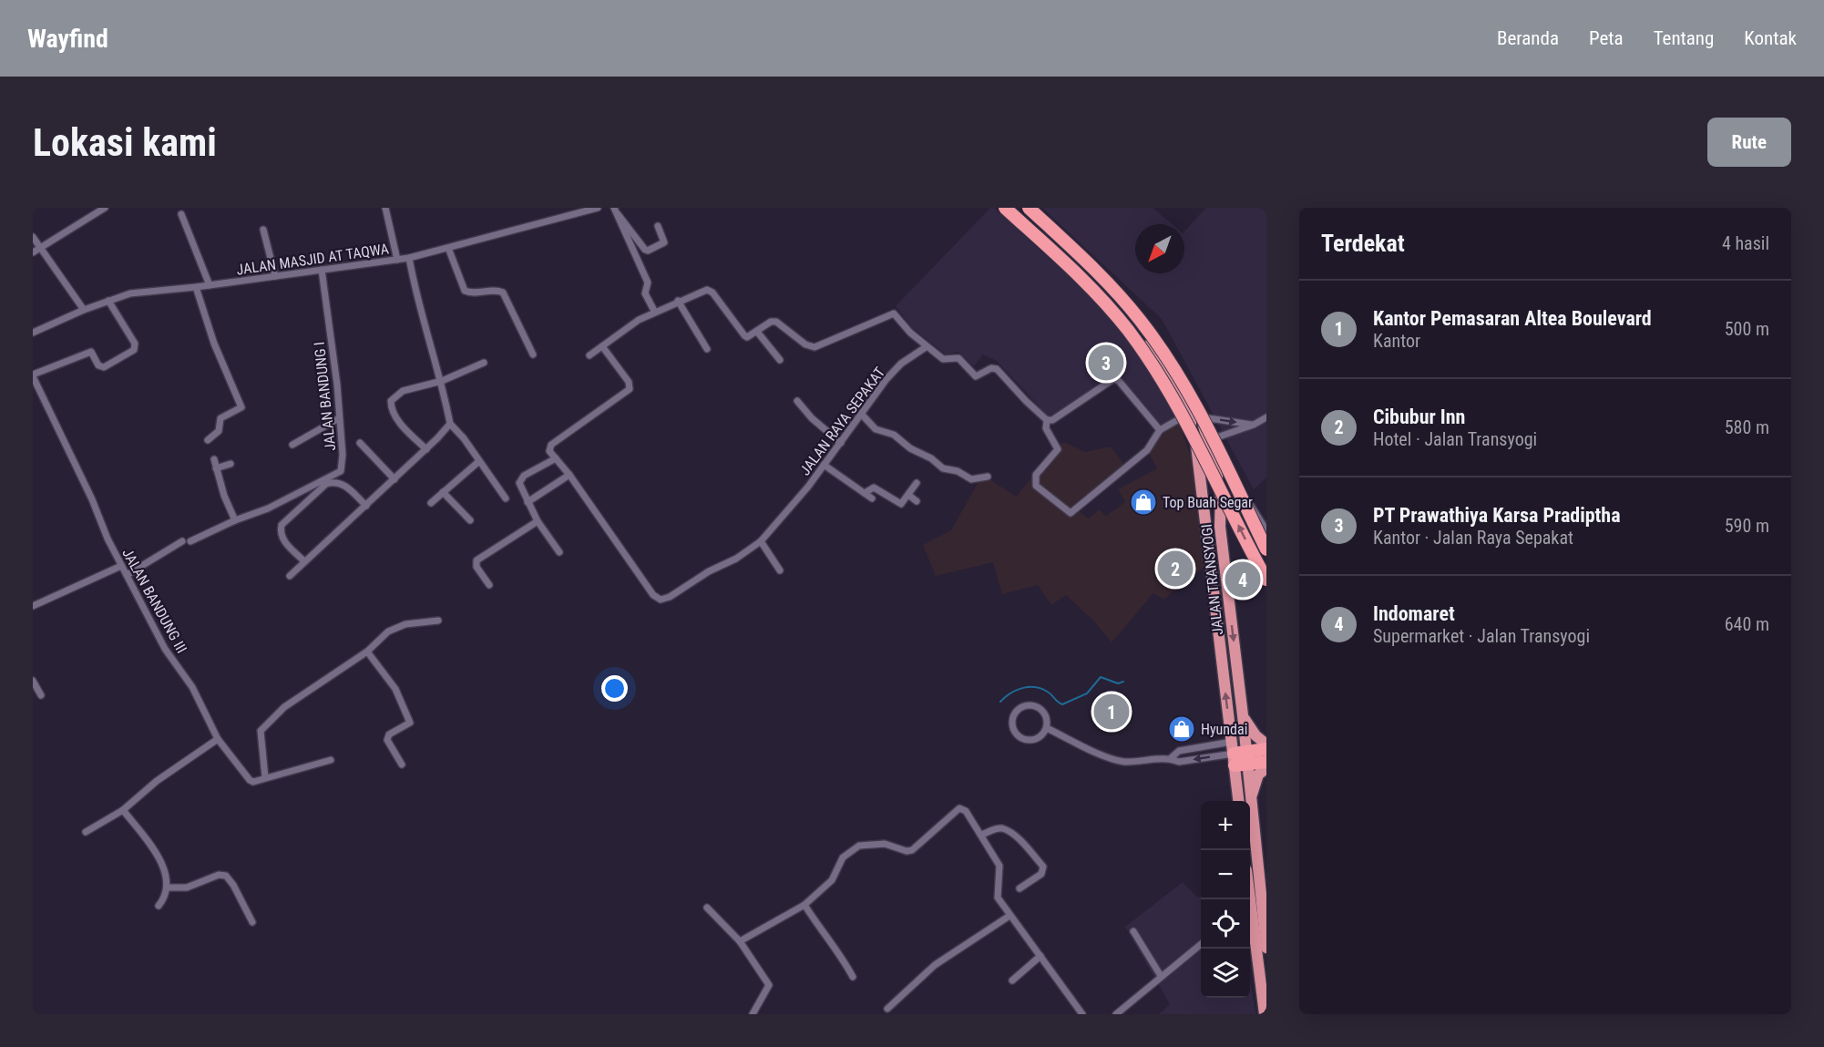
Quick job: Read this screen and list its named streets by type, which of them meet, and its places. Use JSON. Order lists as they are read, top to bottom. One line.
{"streets":{"highway":["JALAN TRANSYOGI"],"street":["JALAN MASJID AT TAQWA","JALAN BANDUNG I","JALAN RAYA SEPAKAT","JALAN BANDUNG III"]},"crossings":[["JALAN MASJID AT TAQWA","JALAN BANDUNG I"]],"places":{"shop":["Top Buah Segar","Hyundai"]},"north":"bottom left","page":{"header":"Wayfind","nav":["Beranda","Peta","Tentang","Kontak"],"buttons":"Rute","title":"Lokasi kami","heading":["Terdekat","4 hasil"],"list":[{"mark":"1","name":"Kantor Pemasaran Altea Boulevard","note":"Kantor","value":"500 m"},{"mark":"2","name":"Cibubur Inn","note":"Hotel · Jalan Transyogi","value":"580 m"},{"mark":"3","name":"PT Prawathiya Karsa Pradiptha","note":"Kantor · Jalan Raya Sepakat","value":"590 m"},{"mark":"4","name":"Indomaret","note":"Supermarket · Jalan Transyogi","value":"640 m"}],"pins":["3","2","4","1"],"map_buttons":["+","−"]}}
